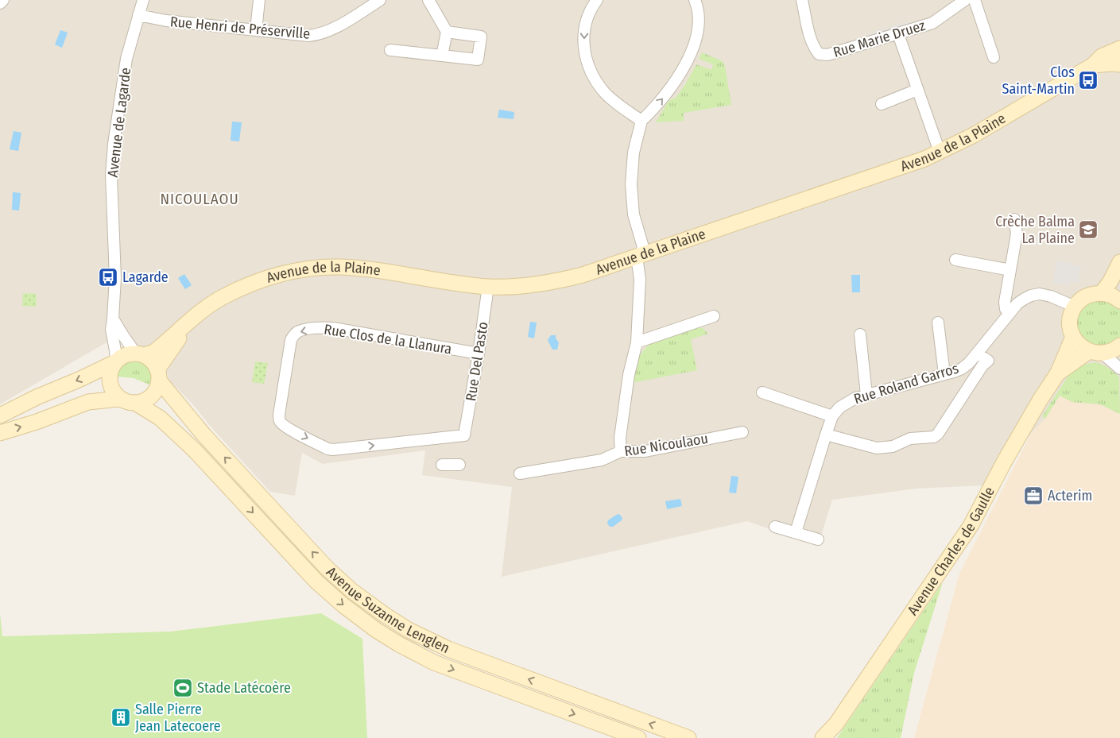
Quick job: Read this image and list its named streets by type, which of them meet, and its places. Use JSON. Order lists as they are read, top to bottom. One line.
{"streets":{"street":["Rue Henri de Préserville","Rue Marie Druez","Avenue de Lagarde","Avenue de la Plaine","Rue Clos de la Llanura","Rue Del Pasto","Rue Roland Garros","Rue Nicoulaou","Avenue Charles de Gaulle","Avenue Suzanne Lenglen"]},"crossings":[["Rue Henri de Préserville","Avenue de Lagarde"],["Avenue de Lagarde","Avenue de la Plaine"],["Avenue de Lagarde","Avenue Suzanne Lenglen"],["Avenue de la Plaine","Rue Del Pasto"],["Avenue de la Plaine","Avenue Suzanne Lenglen"],["Rue Clos de la Llanura","Rue Del Pasto"]],"districts":["NICOULAOU"],"places":{"bus stop":["Clos Saint-Martin","Lagarde"],"school or university":["Crèche Balma La Plaine"],"office":["Acterim"],"sports":["Stade Latécoère"],"building":["Salle Pierre Jean Latecoere"]}}
